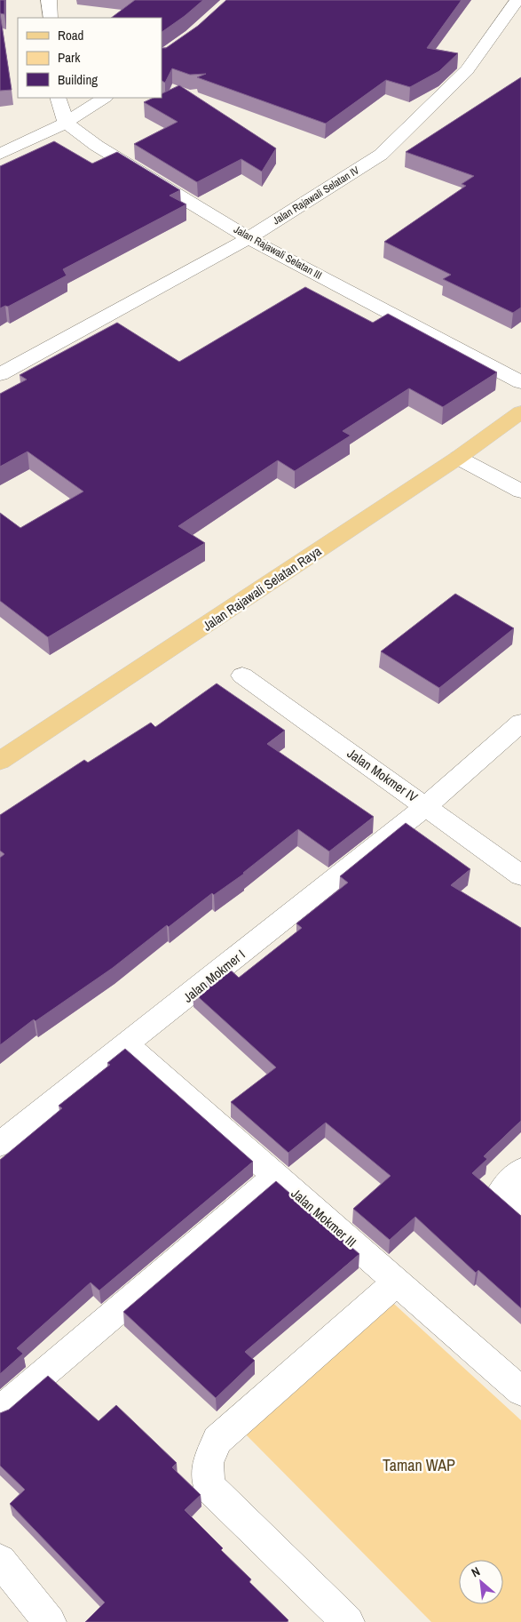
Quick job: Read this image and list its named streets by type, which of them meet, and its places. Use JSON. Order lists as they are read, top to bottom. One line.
{"streets":{"main road":["Jalan Rajawali Selatan Raya"],"street":["Jalan Rajawali Selatan IV","Jalan Rajawali Selatan III","Jalan Mokmer IV","Jalan Mokmer I","Jalan Mokmer III"]},"crossings":[["Jalan Rajawali Selatan IV","Jalan Rajawali Selatan III"],["Jalan Mokmer IV","Jalan Mokmer I"],["Jalan Mokmer I","Jalan Mokmer III"]],"parks":["Taman WAP"],"legend":["Road","Park","Building"],"north":"top left"}
